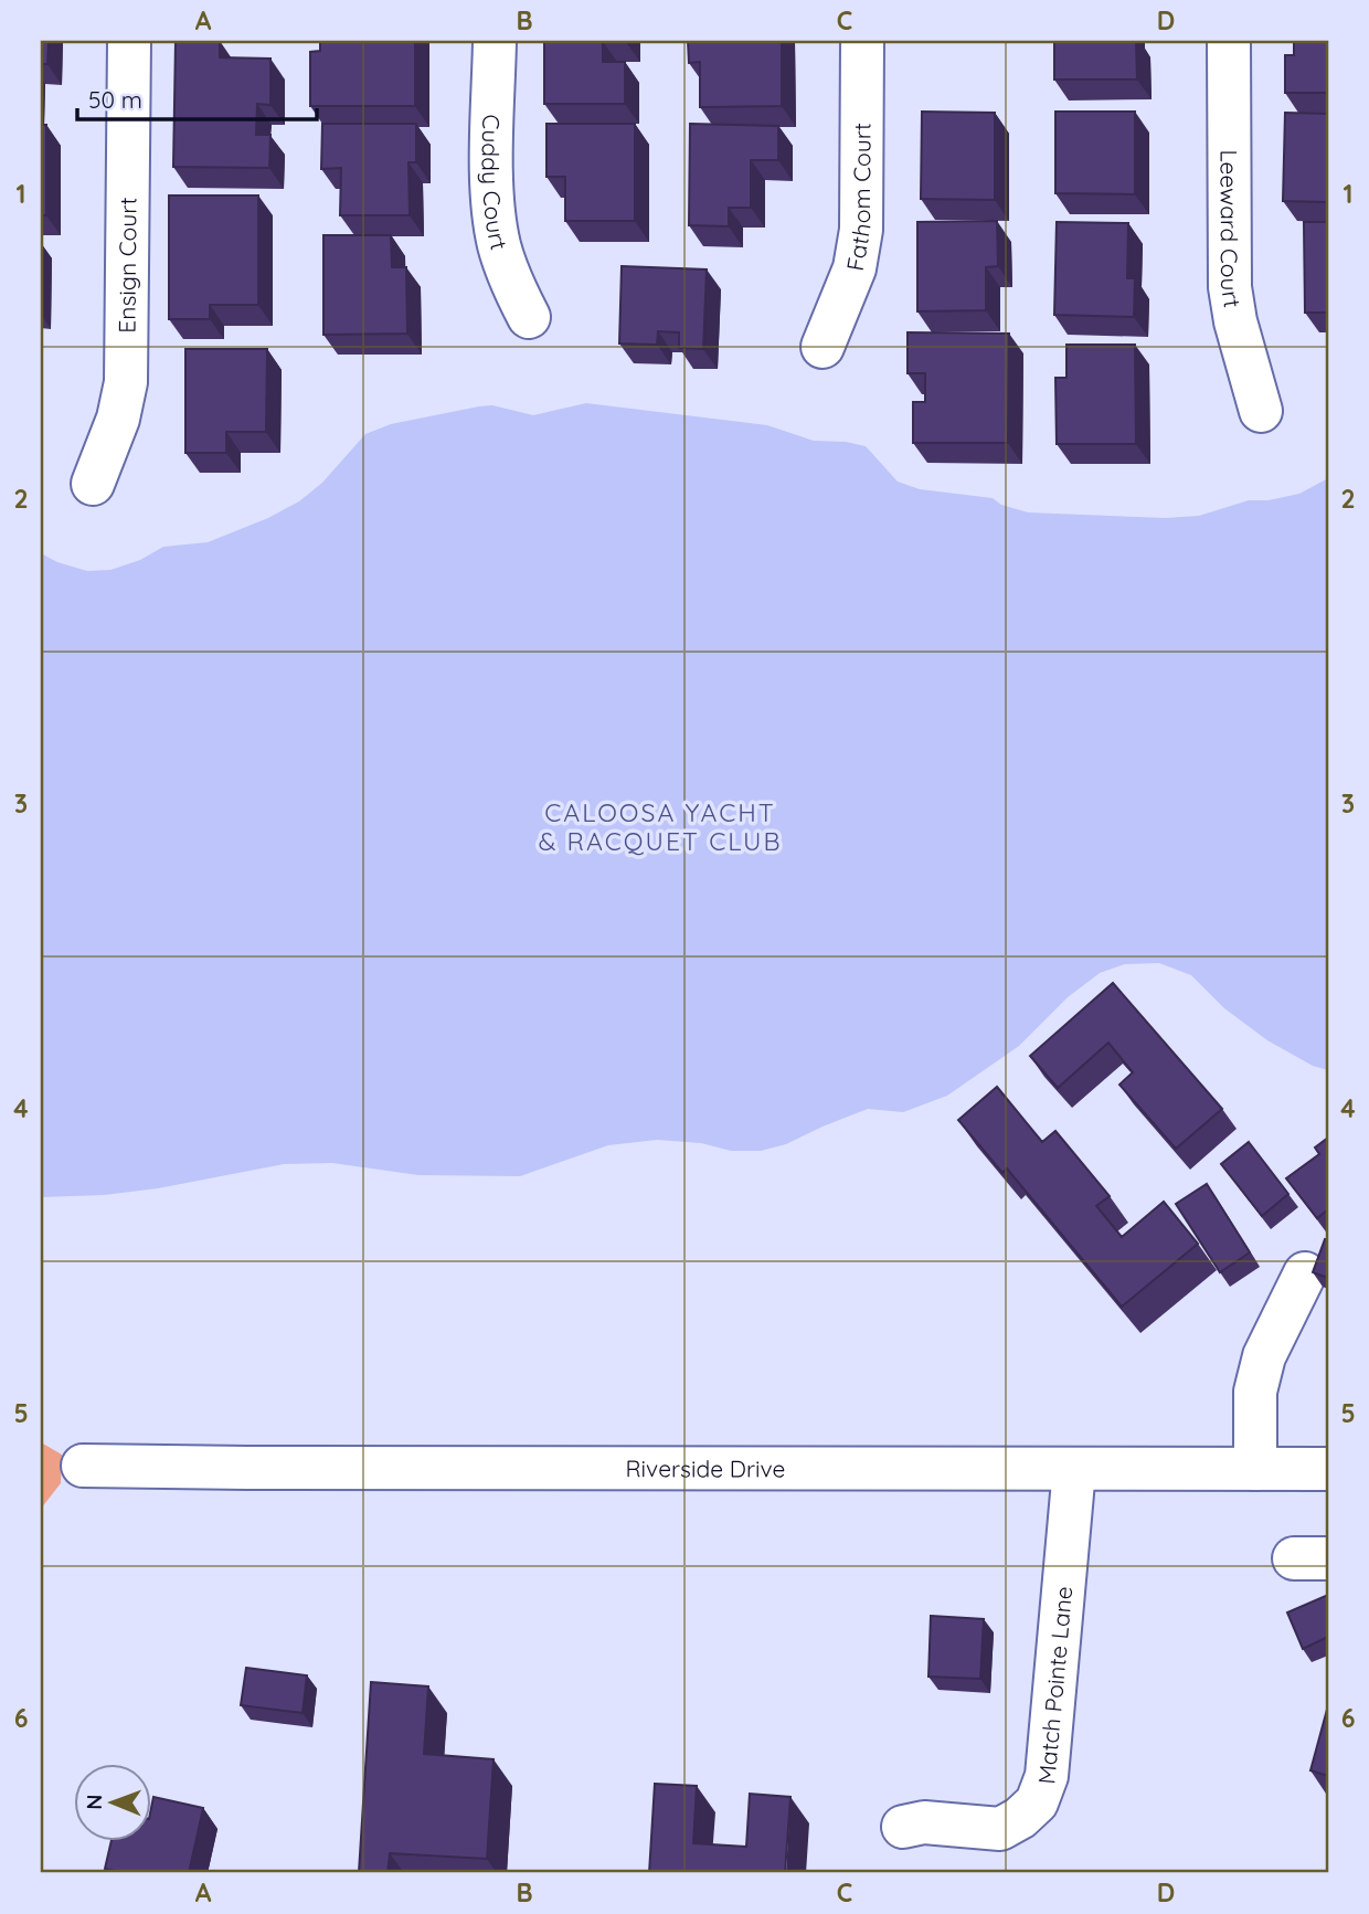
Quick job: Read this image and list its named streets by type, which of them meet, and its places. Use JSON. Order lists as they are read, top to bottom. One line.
{"streets":{"street":["Cuddy Court","Fathom Court","Leeward Court","Ensign Court","Riverside Drive","Match Pointe Lane"]},"crossings":[["Riverside Drive","Match Pointe Lane"]],"districts":["CALOOSA YACHT & RACQUET CLUB"],"scale_bar":"50 m","north":"left","grid":{"columns":["A","B","C","D"],"rows":["1","2","3","4","5","6"]}}
